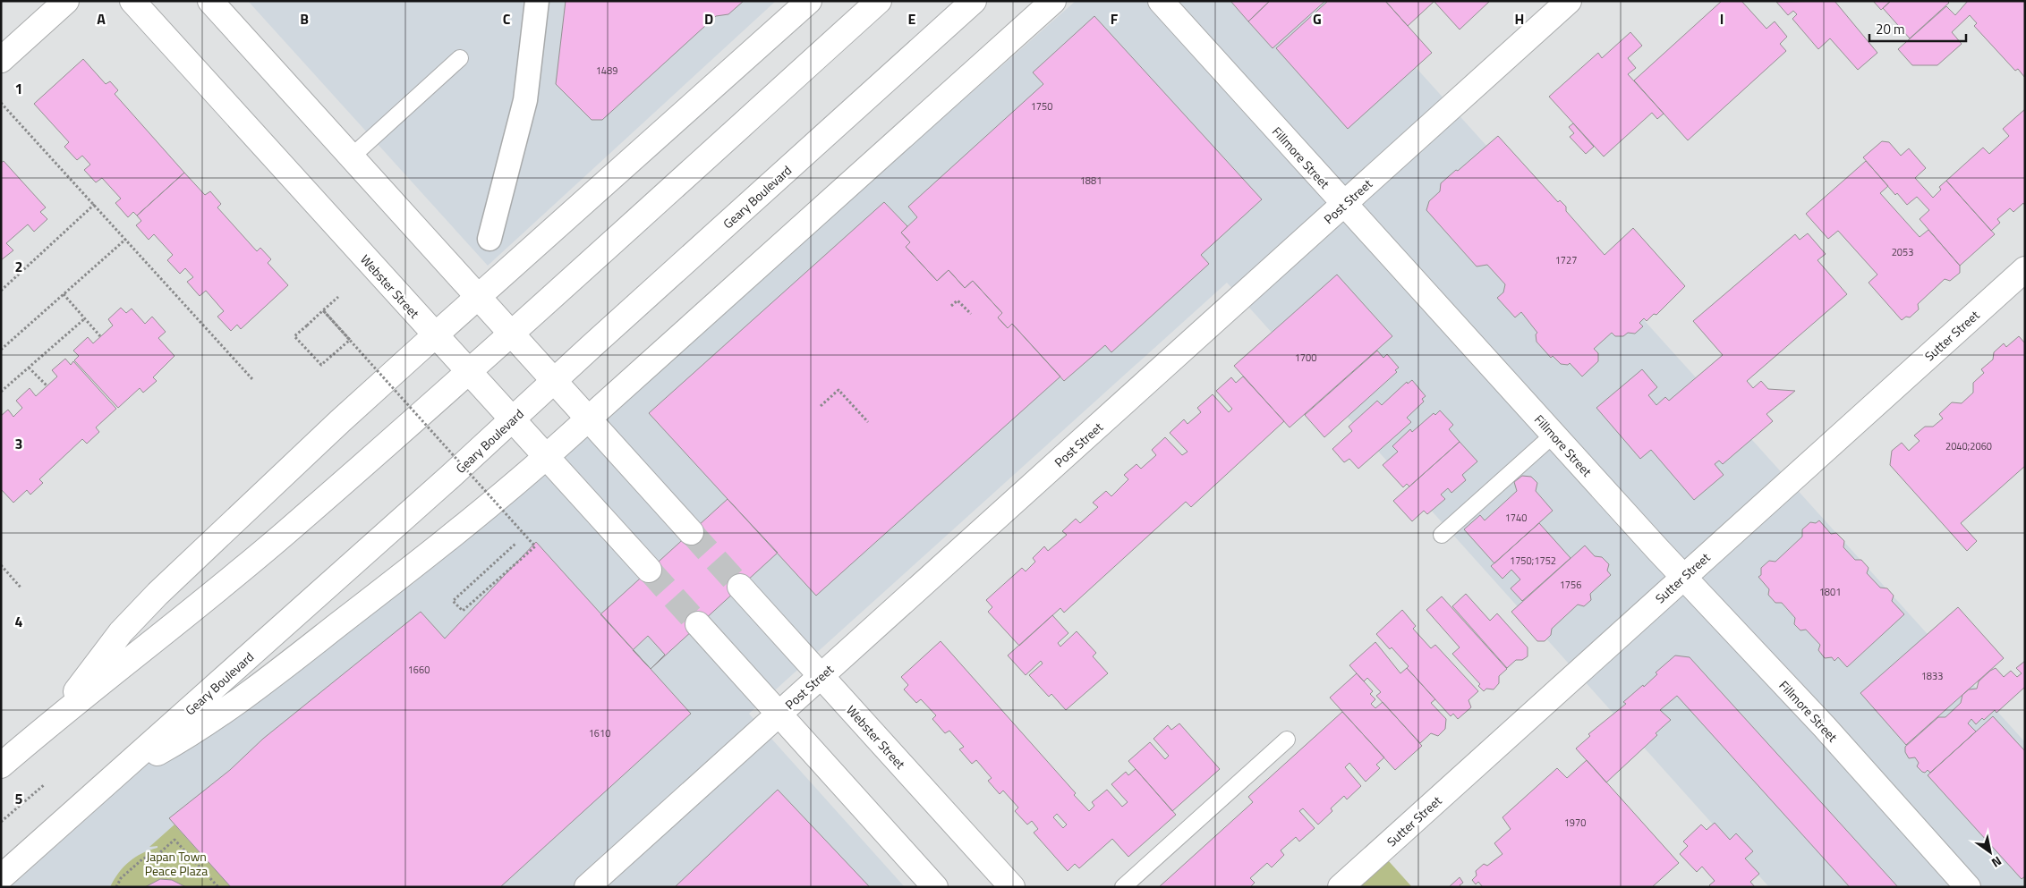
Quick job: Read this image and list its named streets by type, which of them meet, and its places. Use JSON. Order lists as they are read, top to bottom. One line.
{"streets":{"main road":["Fillmore Street","Geary Boulevard","Post Street","Webster Street","Sutter Street"]},"crossings":[["Fillmore Street","Post Street"],["Fillmore Street","Sutter Street"],["Geary Boulevard","Webster Street"],["Post Street","Webster Street"]],"parks":["Japan Town Peace Plaza"],"house_numbers":["1489","1750","1881","2053","1727","1700","2040;2060","1740","1750;1752","1756","1801","1660","1833","1610","1970"],"scale_bar":"20 m","north":"bottom right","grid":{"columns":["A","B","C","D","E","F","G","H","I"],"rows":["1","2","3","4","5"]}}
